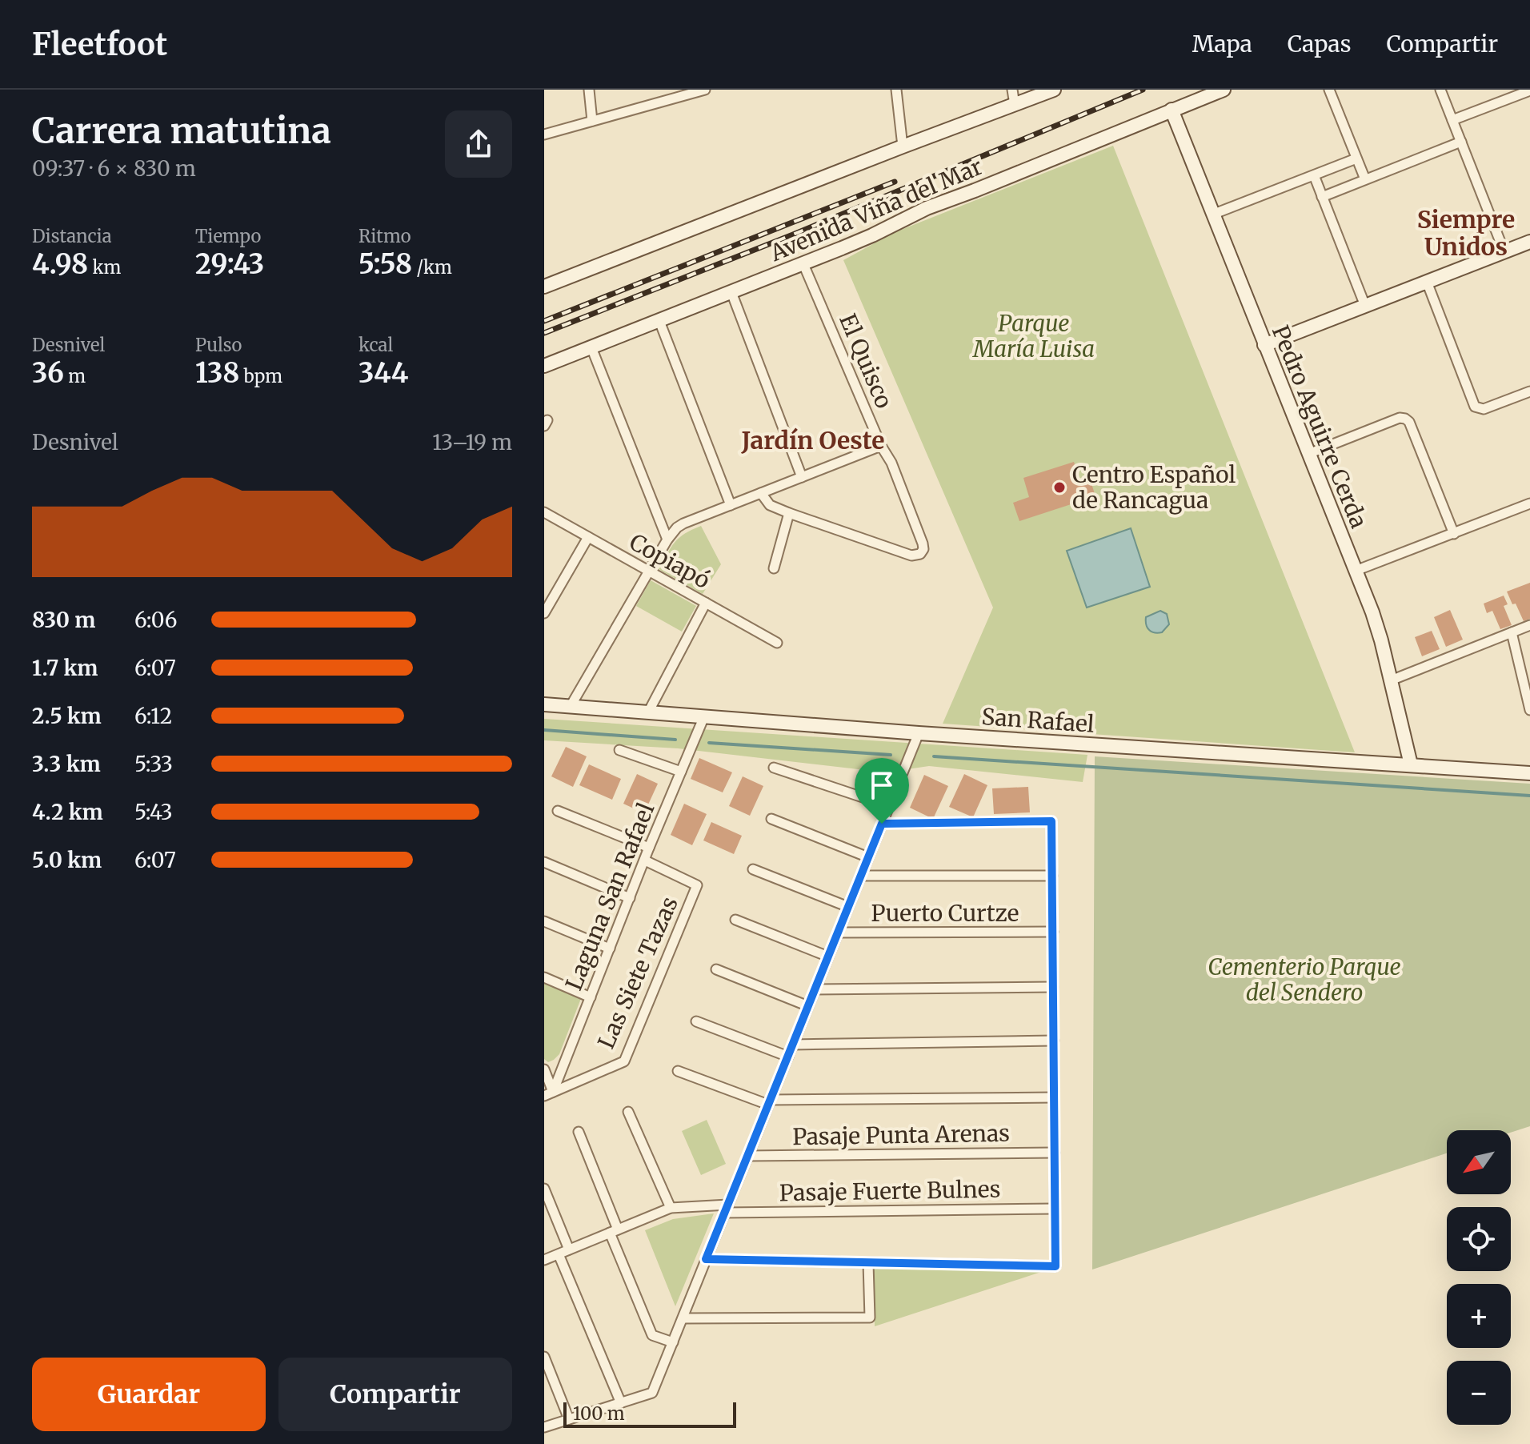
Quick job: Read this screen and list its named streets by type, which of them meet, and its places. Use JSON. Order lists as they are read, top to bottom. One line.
{"streets":{"street":["Avenida Viña del Mar","El Quisco","Pedro Aguirre Cerda","Copiapó","San Rafael","Laguna San Rafael","Puerto Curtze","Las Siete Tazas","Pasaje Punta Arenas","Pasaje Fuerte Bulnes"]},"crossings":[["Avenida Viña del Mar","El Quisco"],["Avenida Viña del Mar","Pedro Aguirre Cerda"],["Pedro Aguirre Cerda","San Rafael"],["San Rafael","Laguna San Rafael"],["Laguna San Rafael","Las Siete Tazas"]],"districts":["Siempre Unidos","Jardín Oeste"],"parks":["Parque María Luisa","Cementerio Parque del Sendero"],"places":["Centro Español de Rancagua"],"scale_bar":"100 m","north":"bottom left","page":{"header":"Fleetfoot","nav":["Mapa","Capas","Compartir"],"heading":["Carrera matutina","09:37 · 6 × 830 m"],"stats":[["Distancia","4.98 km"],["Tiempo","29:43"],["Ritmo","5:58 /km"],["Desnivel","36 m"],["Pulso","138 bpm"],["kcal","344"]],"chart":["Desnivel","13–19 m"],"list":[{"name":"830 m","note":"6:06"},{"name":"1.7 km","note":"6:07"},{"name":"2.5 km","note":"6:12"},{"name":"3.3 km","note":"5:33"},{"name":"4.2 km","note":"5:43"},{"name":"5.0 km","note":"6:07"}],"map_buttons":["+","−"],"buttons":["Guardar","Compartir"],"scale":"100 m"}}
